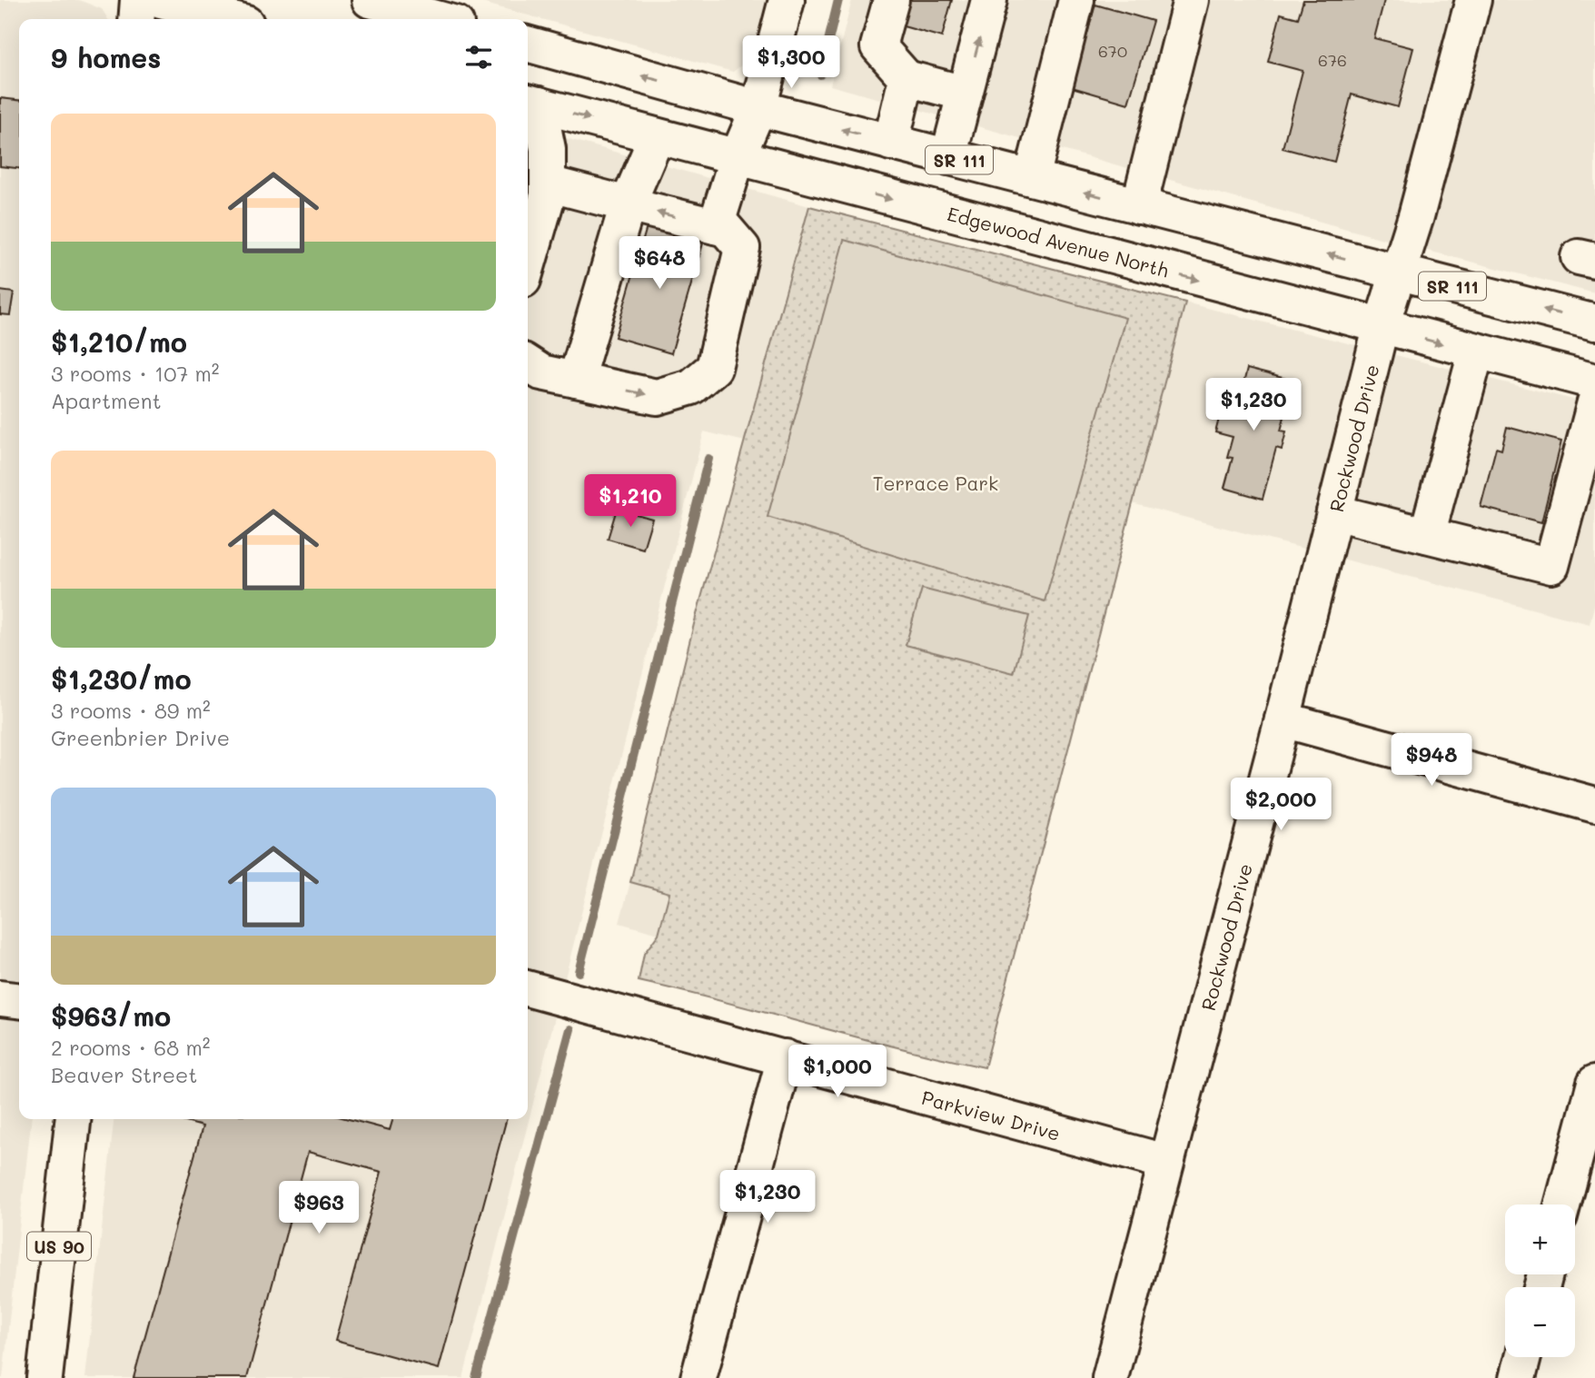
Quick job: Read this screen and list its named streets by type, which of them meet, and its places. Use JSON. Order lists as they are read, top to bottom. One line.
{"streets":{"street":["SR 111","Edgewood Avenue North","Rockwood Drive","Parkview Drive","US 90"]},"crossings":[["SR 111","Rockwood Drive"],["Edgewood Avenue North","Rockwood Drive"],["Rockwood Drive","Parkview Drive"]],"parks":["Terrace Park"],"house_numbers":["670","676"],"page":{"heading":"9 homes","price":["$1,300","$648","$1,230","$1,210","$948","$2,000","$1,000","$1,230","$963"],"list":[{"name":"$1,210/mo","note":"3 rooms · 107 m² · Apartment"},{"name":"$1,230/mo","note":"3 rooms · 89 m² · Greenbrier Drive"},{"name":"$963/mo","note":"2 rooms · 68 m² · Beaver Street"}],"map_buttons":["+","−"]}}
